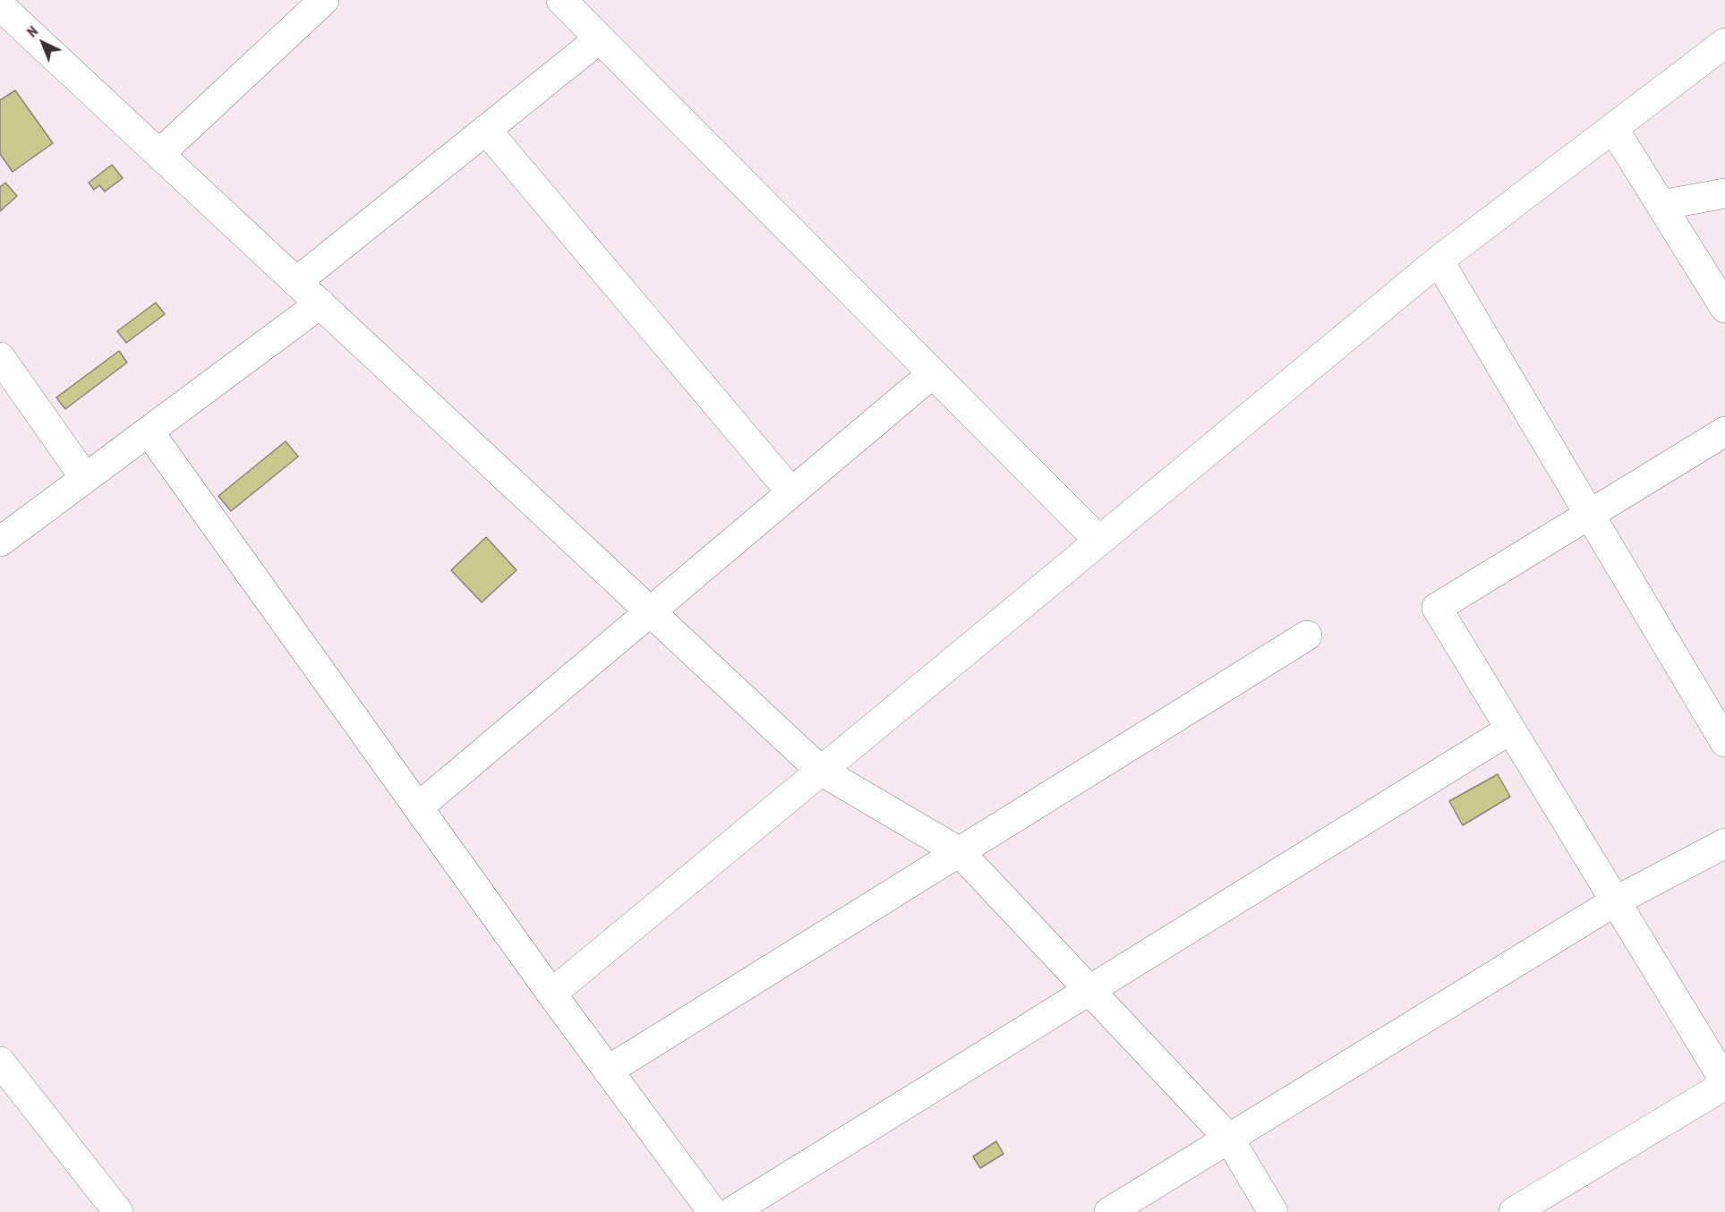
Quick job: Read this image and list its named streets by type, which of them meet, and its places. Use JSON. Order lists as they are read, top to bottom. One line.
{"north":"top left"}
